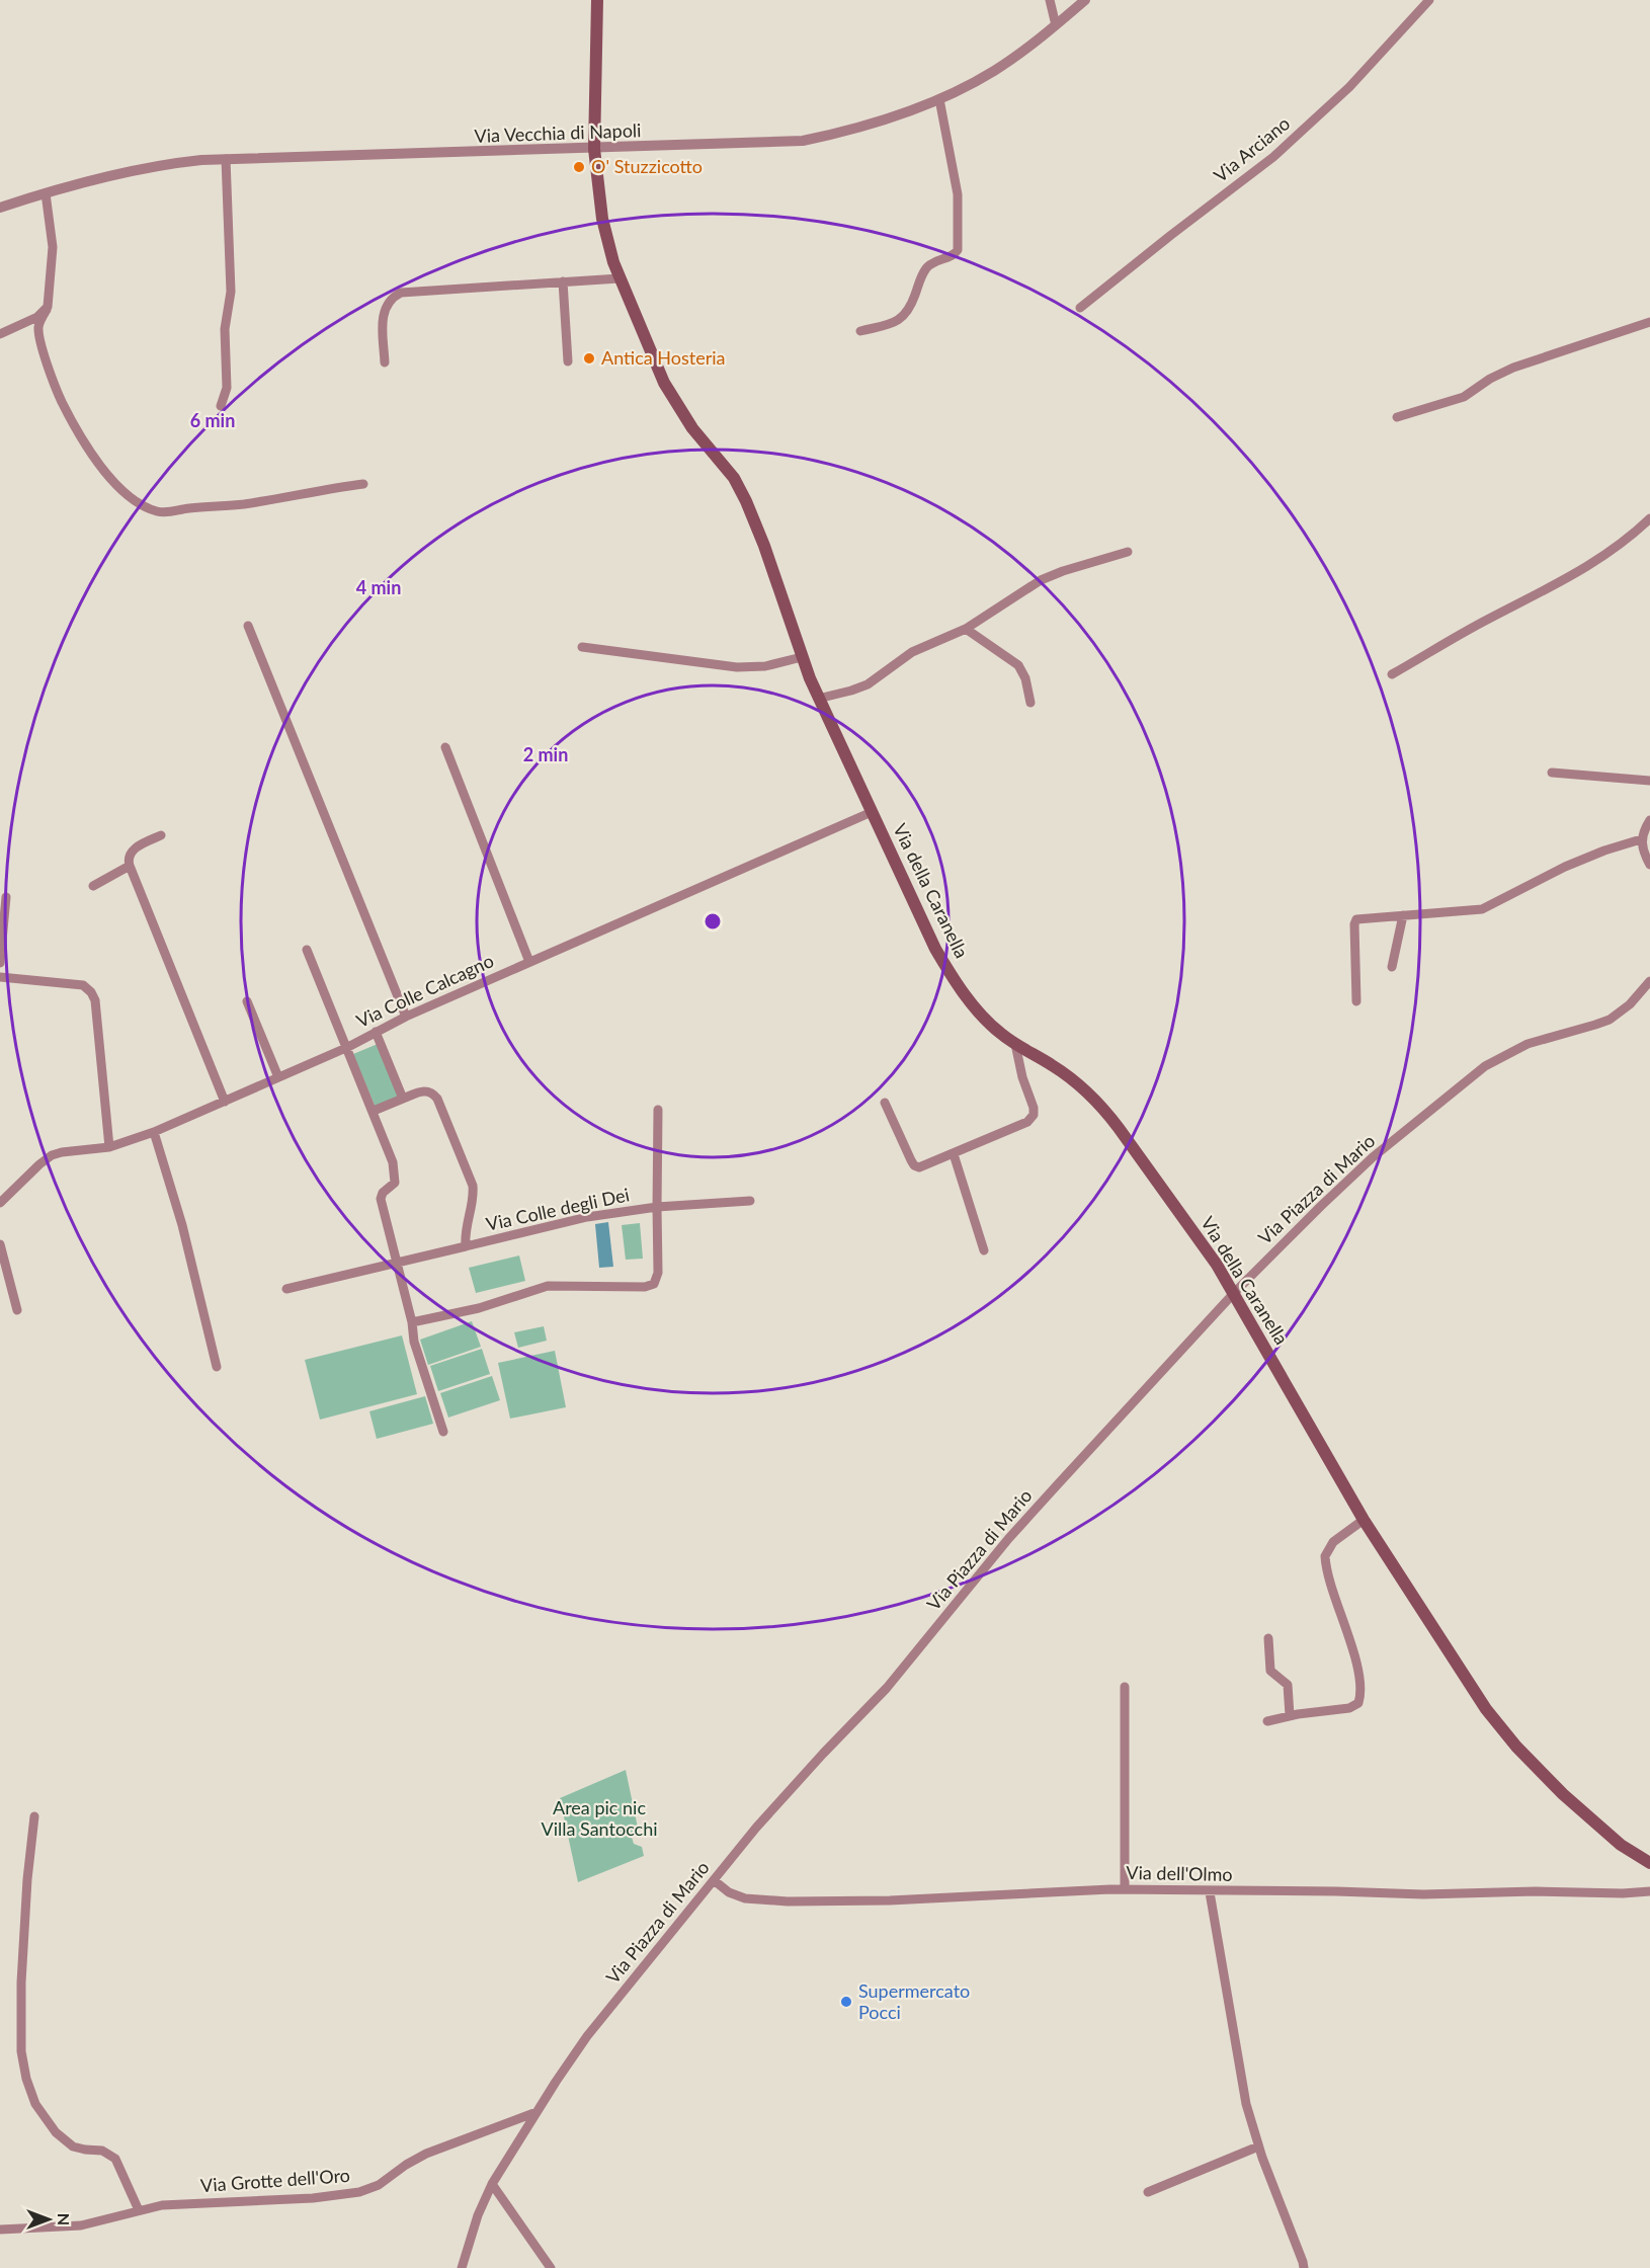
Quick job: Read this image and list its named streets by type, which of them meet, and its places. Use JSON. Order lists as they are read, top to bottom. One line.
{"streets":{"main road":["Via della Caranella"],"street":["Via Vecchia di Napoli","Via Arciano","Via Colle Calcagno","Via Piazza di Mario","Via Colle degli Dei","Via dell'Olmo","Via Grotte dell'Oro"]},"crossings":[["Via Vecchia di Napoli","Via della Caranella"],["Via della Caranella","Via Colle Calcagno"],["Via della Caranella","Via Piazza di Mario"],["Via Piazza di Mario","Via dell'Olmo"],["Via Piazza di Mario","Via Grotte dell'Oro"]],"parks":["Area pic nic Villa Santocchi"],"places":["O' Stuzzicotto","Antica Hosteria","Supermercato Pocci"],"north":"right","rings":["6 min","4 min","2 min"]}
